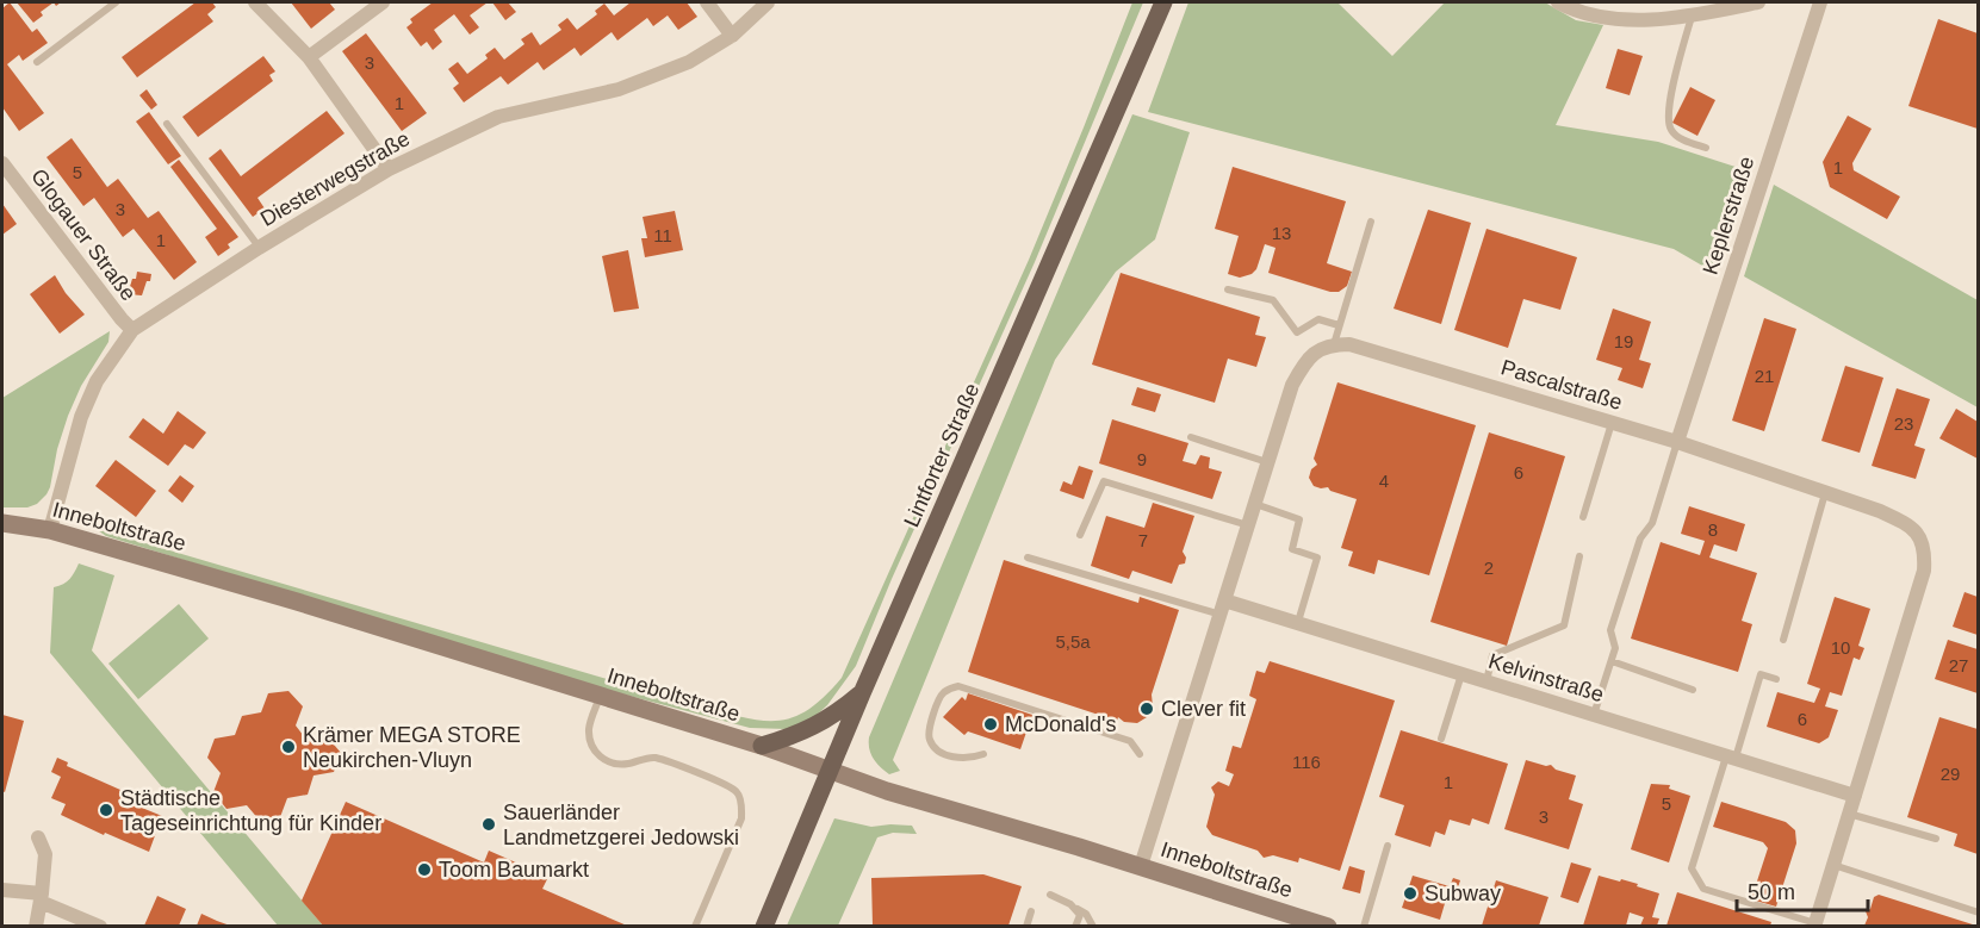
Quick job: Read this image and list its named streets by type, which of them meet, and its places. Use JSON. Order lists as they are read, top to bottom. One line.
{"streets":{"main road":["Lintforter Straße"],"street":["Diesterwegstraße","Keplerstraße","Glogauer Straße","Pascalstraße","Inneboltstraße","Kelvinstraße"]},"crossings":[["Diesterwegstraße","Glogauer Straße"],["Diesterwegstraße","Inneboltstraße"],["Keplerstraße","Pascalstraße"],["Pascalstraße","Kelvinstraße"],["Lintforter Straße","Inneboltstraße"]],"places":["Clever fit","McDonald's","Krämer MEGA STORE Neukirchen-Vluyn","Städtische Tageseinrichtung für Kinder","Sauerländer Landmetzgerei Jedowski","Toom Baumarkt","Subway"],"house_numbers":["3","1","1","5","3","13","11","1","19","21","23","9","6","4","8","7","2","5,5a","10","27","6","116","29","1","5","3"],"scale_bar":"50 m"}
